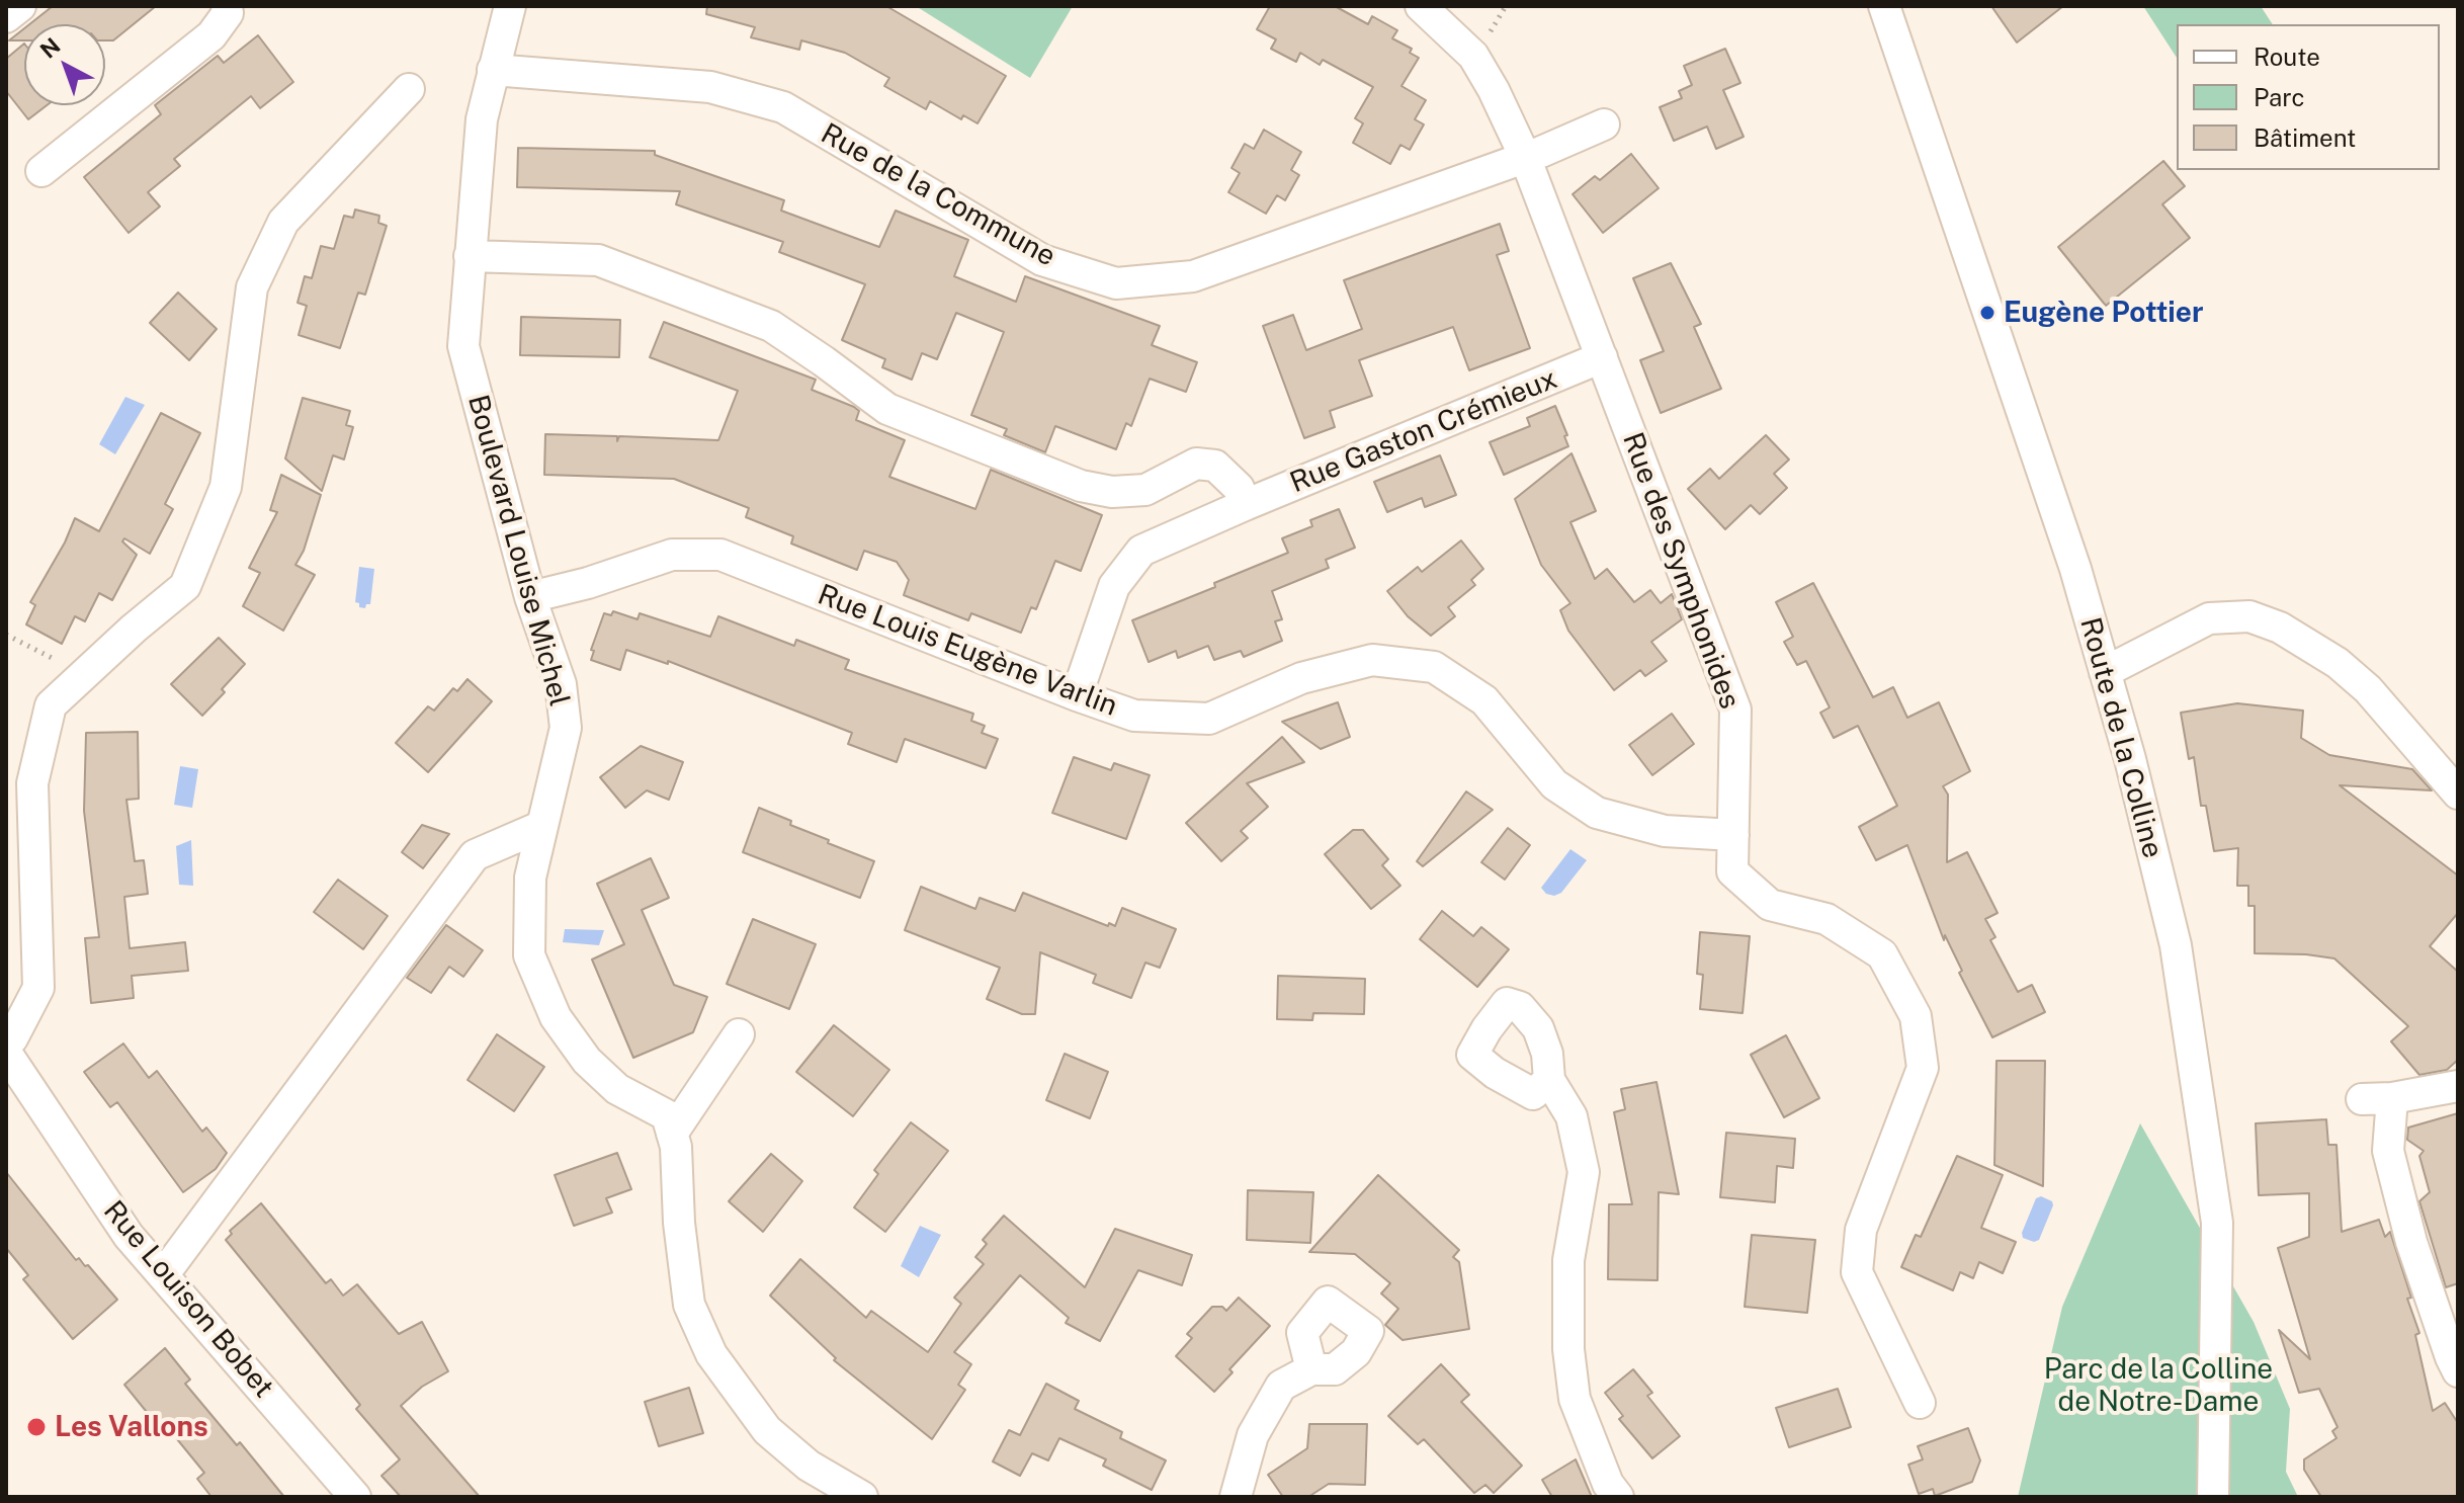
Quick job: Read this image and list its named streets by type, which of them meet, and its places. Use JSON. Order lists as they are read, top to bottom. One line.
{"streets":{"street":["Rue de la Commune","Rue Gaston Crémieux","Boulevard Louise Michel","Rue des Symphonides","Rue Louis Eugène Varlin","Route de la Colline","Rue Louison Bobet"]},"crossings":[["Rue de la Commune","Boulevard Louise Michel"],["Rue de la Commune","Rue des Symphonides"],["Rue Gaston Crémieux","Rue des Symphonides"],["Rue Gaston Crémieux","Rue Louis Eugène Varlin"],["Boulevard Louise Michel","Rue Louis Eugène Varlin"],["Rue des Symphonides","Rue Louis Eugène Varlin"]],"parks":["Parc de la Colline de Notre-Dame"],"places":["Eugène Pottier","Les Vallons"],"legend":["Route","Parc","Bâtiment"],"north":"top left"}
